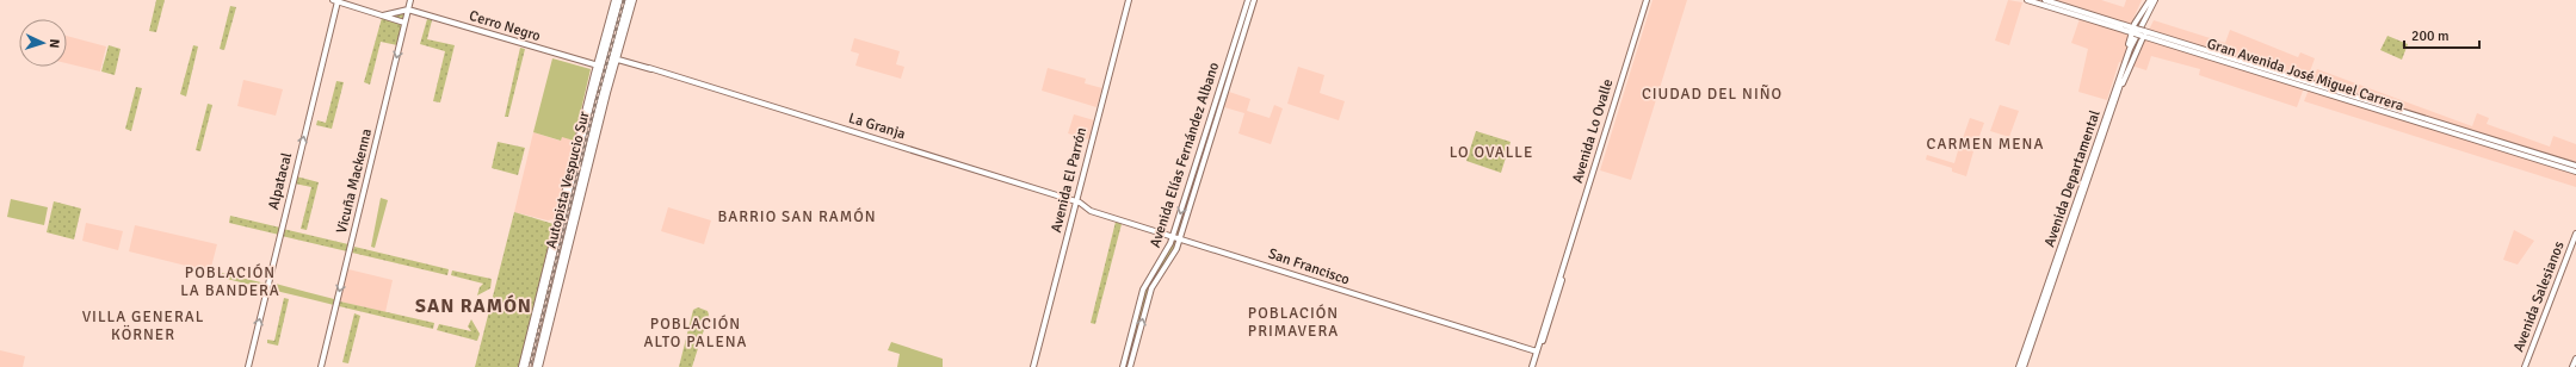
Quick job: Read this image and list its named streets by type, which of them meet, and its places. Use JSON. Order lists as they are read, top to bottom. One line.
{"streets":{"highway":["Autopista Vespucio Sur"],"main road":["Cerro Negro","Gran Avenida José Miguel Carrera","La Granja","Avenida Lo Ovalle","Avenida Elías Fernández Albano","Avenida Departamental","Avenida El Parrón","Alpatacal","Vicuña Mackenna","San Francisco","Avenida Salesianos"]},"crossings":[["Cerro Negro","Vicuña Mackenna"],["La Granja","Avenida El Parrón"],["La Granja","San Francisco"],["Avenida Lo Ovalle","San Francisco"],["Avenida Elías Fernández Albano","San Francisco"],["Avenida El Parrón","San Francisco"]],"one_way":["Alpatacal","Vicuña Mackenna"],"districts":["CIUDAD DEL NIÑO","CARMEN MENA","LO OVALLE","BARRIO SAN RAMÓN","POBLACIÓN LA BANDERA","SAN RAMÓN","POBLACIÓN PRIMAVERA","VILLA GENERAL KÖRNER","POBLACIÓN ALTO PALENA"],"scale_bar":"200 m","north":"right"}
